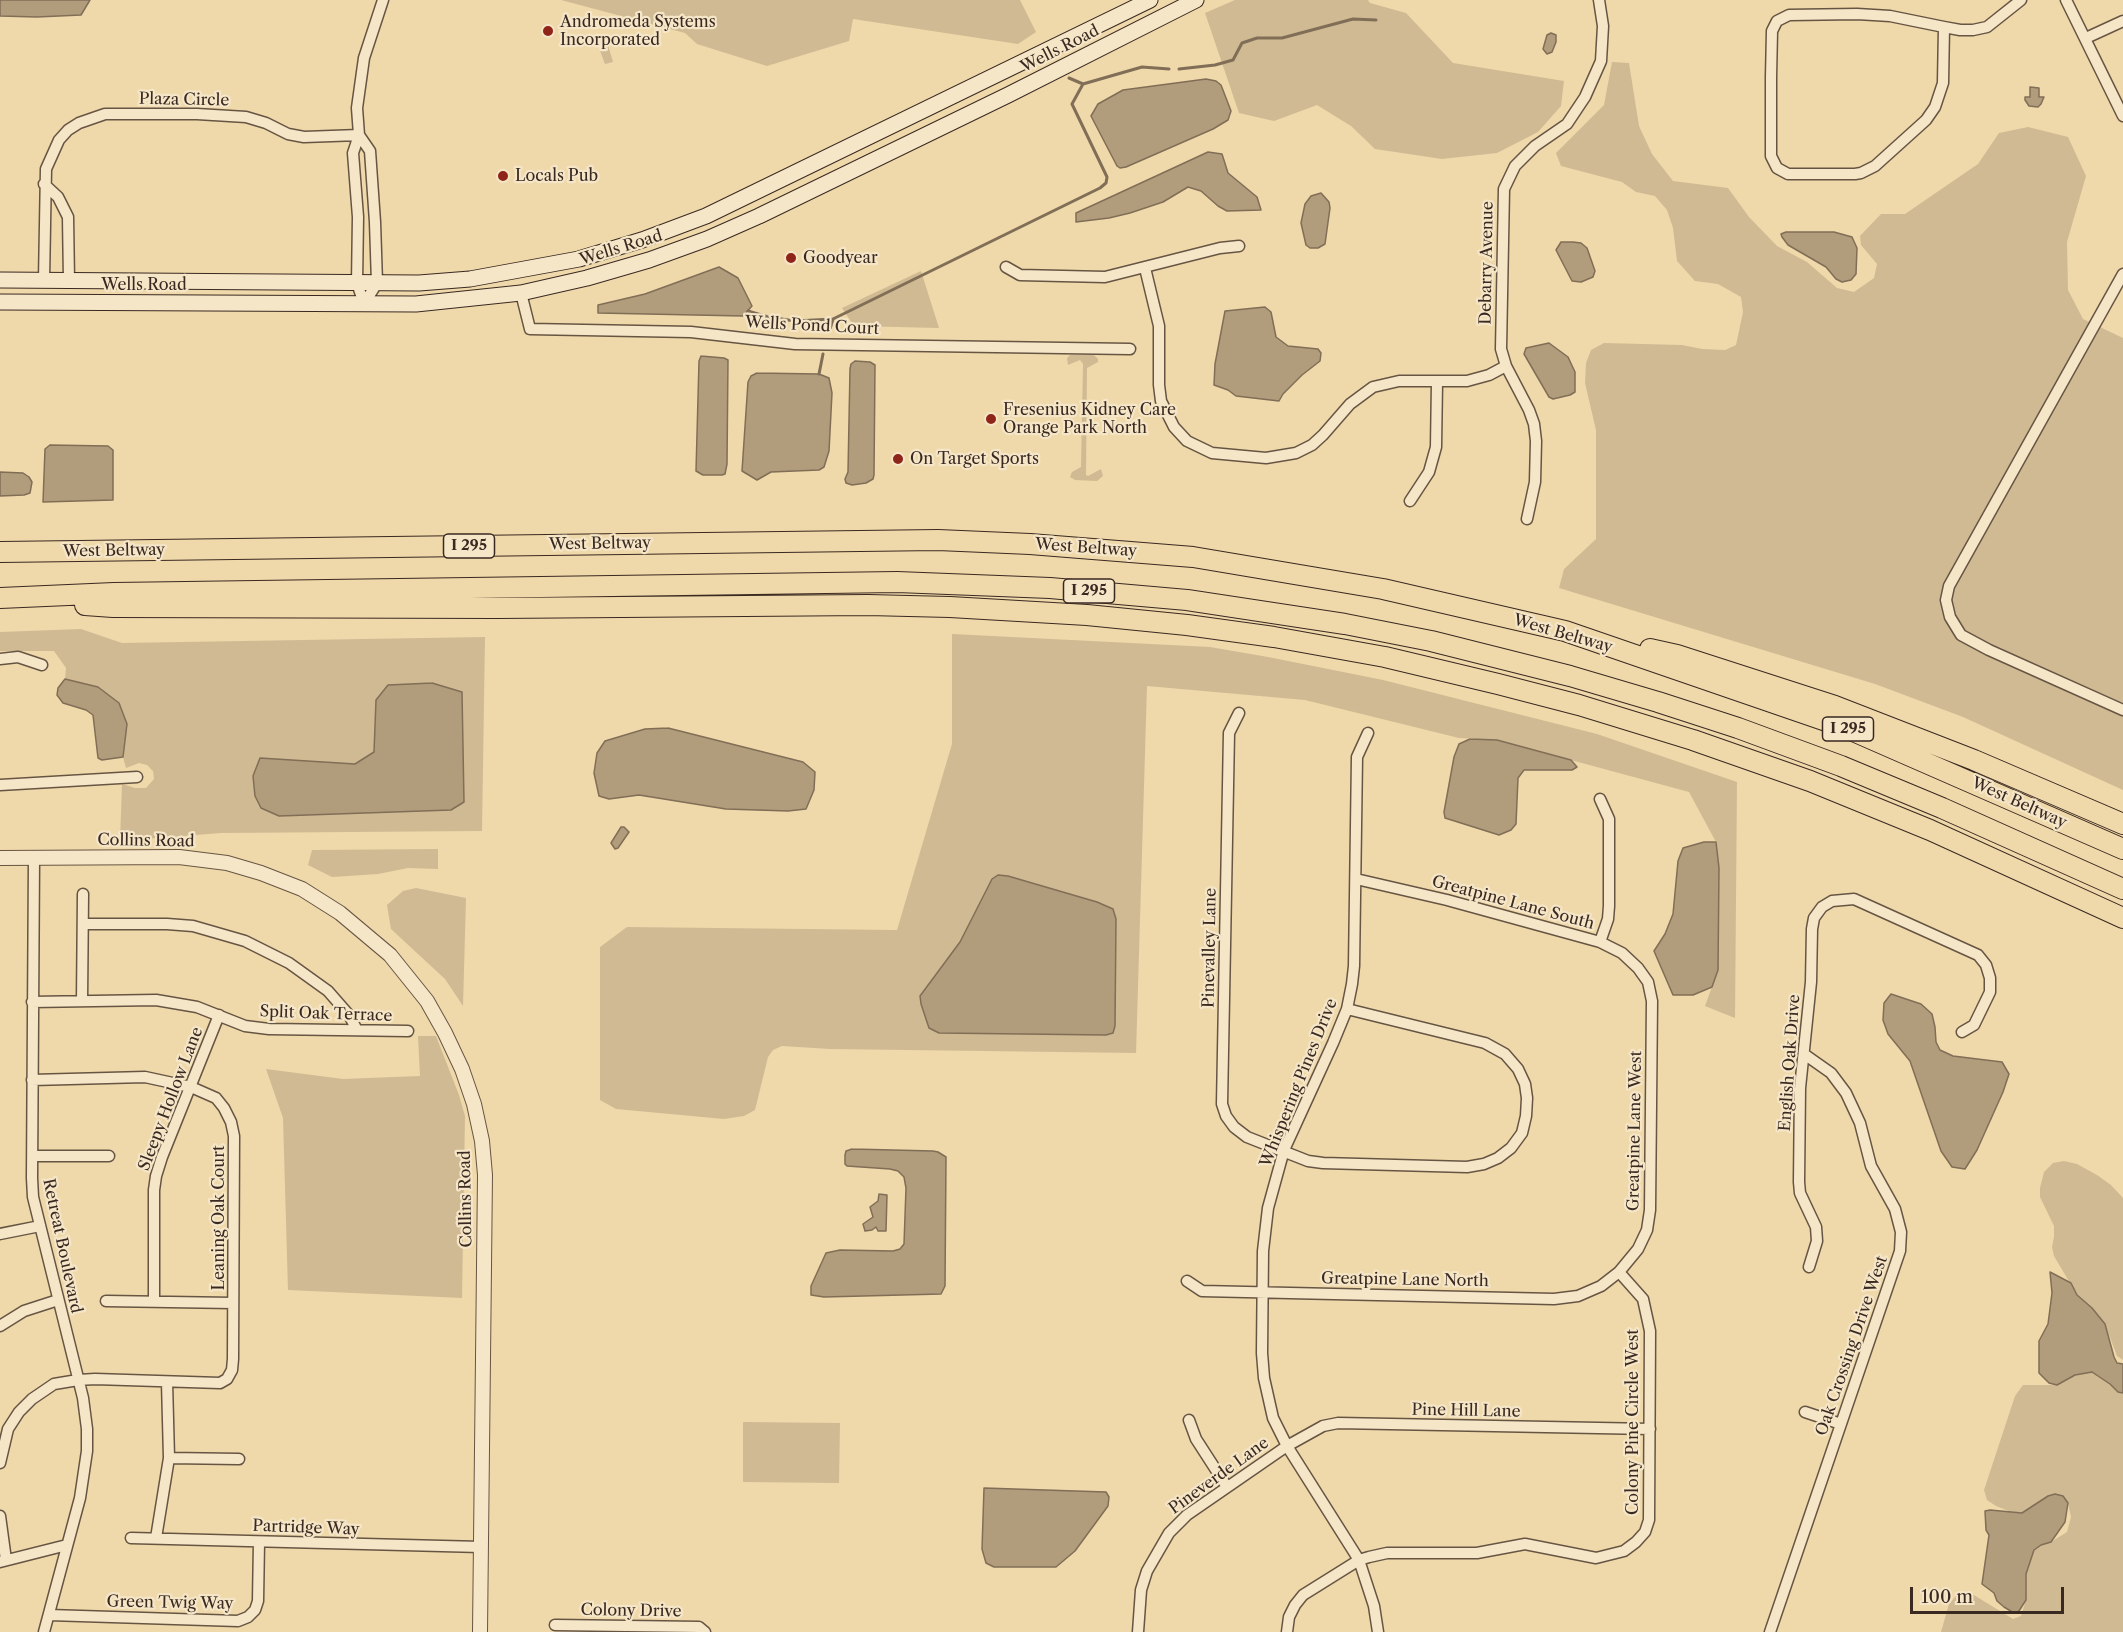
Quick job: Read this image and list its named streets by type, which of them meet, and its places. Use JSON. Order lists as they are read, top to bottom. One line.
{"streets":{"highway":["West Beltway","I 295"],"main road":["Wells Road"],"street":["Plaza Circle","Debarry Avenue","Wells Pond Court","Collins Road","Greatpine Lane South","Pinevalley Lane","Split Oak Terrace","English Oak Drive","Whispering Pines Drive","Sleepy Hollow Lane","Greatpine Lane West","Leaning Oak Court","Retreat Boulevard","Greatpine Lane North","Oak Crossing Drive West","Pine Hill Lane","Colony Pine Circle West","Pineverde Lane","Partridge Way","Green Twig Way","Colony Drive"]},"crossings":[["Wells Road","Plaza Circle"],["Wells Road","Wells Pond Court"],["Collins Road","Retreat Boulevard"],["Collins Road","Partridge Way"],["Greatpine Lane South","Whispering Pines Drive"],["Greatpine Lane South","Greatpine Lane West"],["Pinevalley Lane","Whispering Pines Drive"],["Split Oak Terrace","Sleepy Hollow Lane"],["Split Oak Terrace","Retreat Boulevard"],["English Oak Drive","Oak Crossing Drive West"],["Whispering Pines Drive","Greatpine Lane North"],["Whispering Pines Drive","Pine Hill Lane"],["Whispering Pines Drive","Colony Pine Circle West"],["Whispering Pines Drive","Pineverde Lane"],["Sleepy Hollow Lane","Leaning Oak Court"],["Greatpine Lane West","Greatpine Lane North"],["Greatpine Lane West","Colony Pine Circle West"],["Leaning Oak Court","Retreat Boulevard"],["Retreat Boulevard","Green Twig Way"],["Greatpine Lane North","Colony Pine Circle West"],["Pine Hill Lane","Colony Pine Circle West"],["Pine Hill Lane","Pineverde Lane"],["Partridge Way","Green Twig Way"]],"places":["Andromeda Systems Incorporated","Locals Pub","Goodyear","Fresenius Kidney Care Orange Park North","On Target Sports"],"scale_bar":"100 m"}
